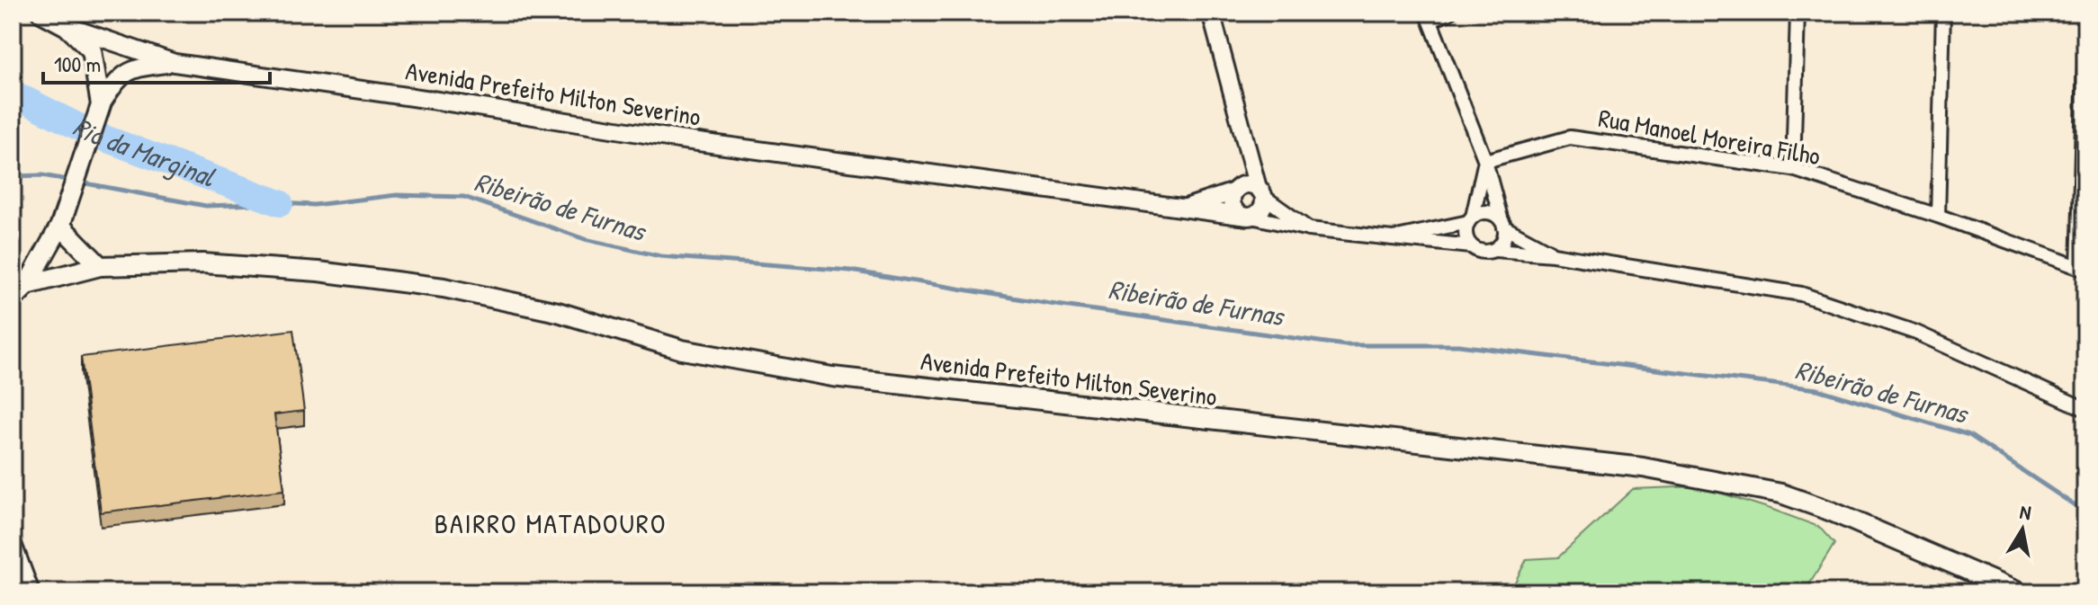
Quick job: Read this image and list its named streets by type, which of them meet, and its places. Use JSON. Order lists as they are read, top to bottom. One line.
{"streets":{"main road":["Avenida Prefeito Milton Severino"],"street":["Rua Manoel Moreira Filho"]},"districts":["BAIRRO MATADOURO"],"water":["Rio da Marginal","Ribeirão de Furnas"],"scale_bar":"100 m","north":"top"}
